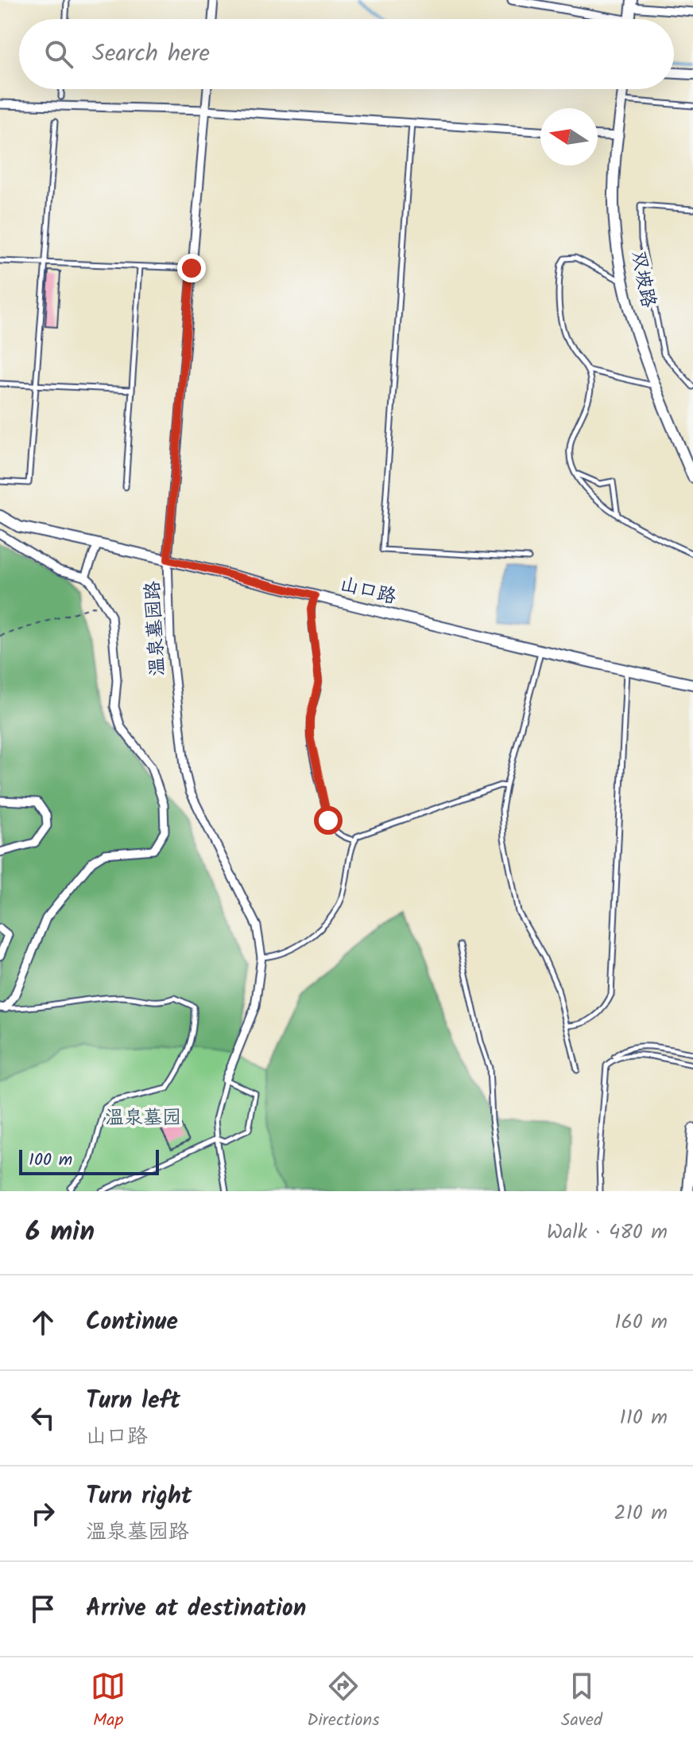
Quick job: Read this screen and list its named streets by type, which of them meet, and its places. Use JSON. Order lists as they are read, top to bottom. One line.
{"streets":{"street":["双坡路","山口路","温泉墓园路"]},"crossings":[["山口路","温泉墓园路"]],"parks":["温泉墓园"],"scale_bar":"100 m","north":"left","page":{"search":"Search here","scale":"100 m","heading":["6 min","Walk · 480 m"],"list":[["Continue","160 m"],["Turn left","山口路","110 m"],["Turn right","温泉墓园路","210 m"],"Arrive at destination"],"nav":["Map","Directions","Saved"]}}
